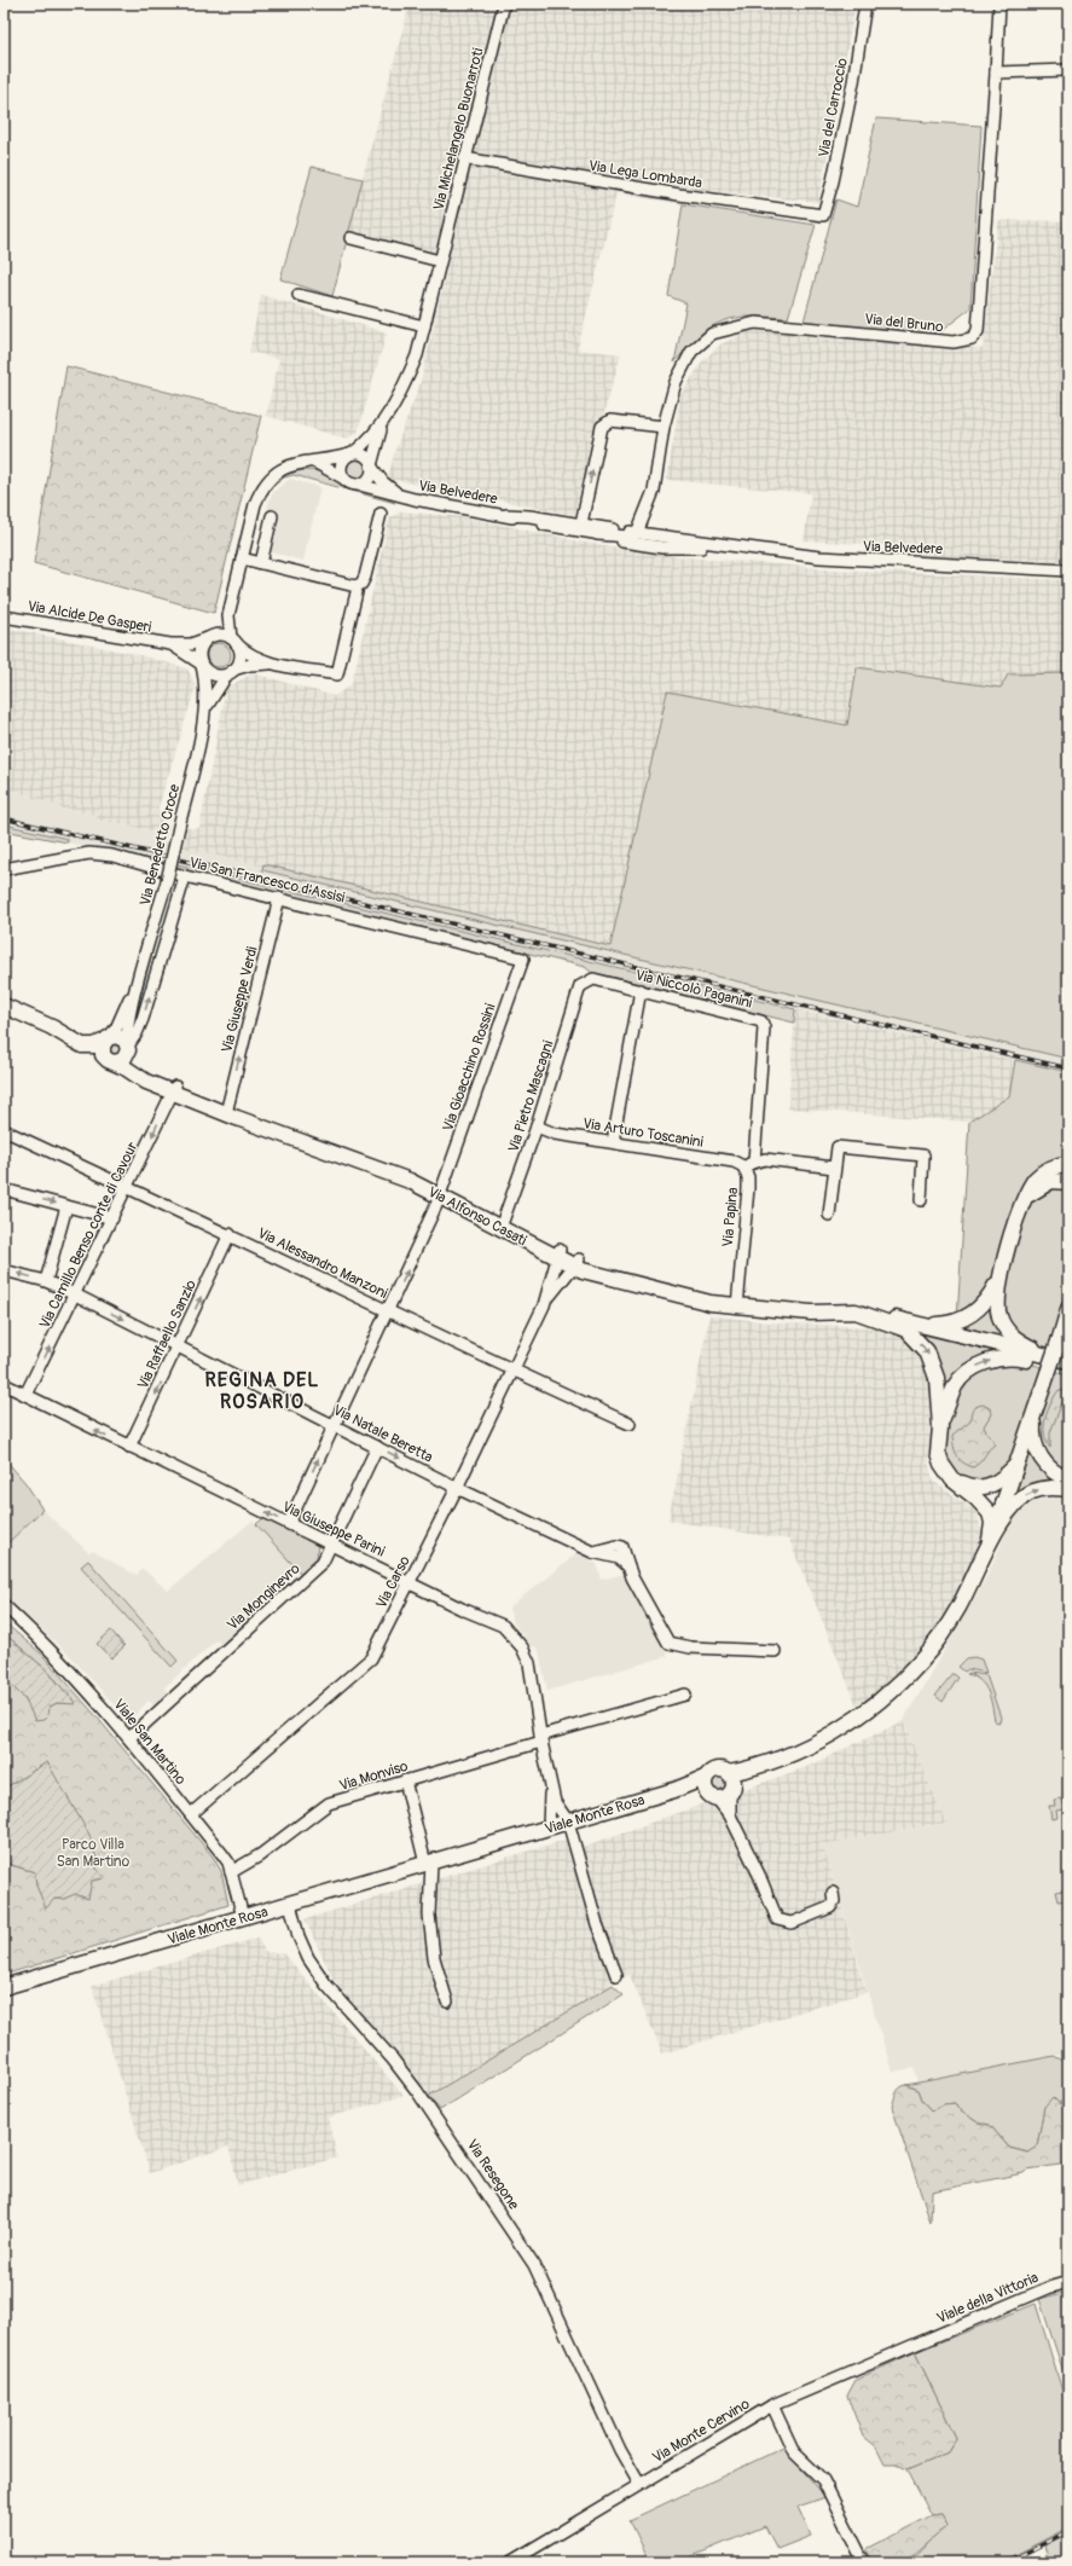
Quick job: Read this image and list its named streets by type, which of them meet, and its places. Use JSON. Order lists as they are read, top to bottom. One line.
{"streets":{"main road":["Via Alfonso Casati","Viale Monte Rosa"],"street":["Via del Carroccio","Via Michelangelo Buonarroti","Via Lega Lombarda","Via del Bruno","Via Belvedere","Via Alcide De Gasperi","Via Benedetto Croce","Via San Francesco d'Assisi","Via Niccolò Paganini","Via Giuseppe Verdi","Via Gioacchino Rossini","Via Pietro Mascagni","Via Arturo Toscanini","Via Papina","Via Camillo Benso conte di Cavour","Via Alessandro Manzoni","Via Raffaello Sanzio","Via Natale Beretta","Via Giuseppe Parini","Via Carso","Via Monginevro","Viale San Martino","Via Monviso","Via Resegone","Viale della Vittoria","Via Monte Cervino"]},"crossings":[["Via del Carroccio","Via Lega Lombarda"],["Via Michelangelo Buonarroti","Via Lega Lombarda"],["Via Michelangelo Buonarroti","Via Belvedere"],["Via del Bruno","Via Belvedere"],["Via Alcide De Gasperi","Via Benedetto Croce"],["Via Benedetto Croce","Via Alfonso Casati"],["Via San Francesco d'Assisi","Via Giuseppe Verdi"],["Via San Francesco d'Assisi","Via Gioacchino Rossini"],["Via Niccolò Paganini","Via Pietro Mascagni"],["Via Niccolò Paganini","Via Papina"],["Via Giuseppe Verdi","Via Alfonso Casati"],["Via Gioacchino Rossini","Via Alfonso Casati"],["Via Gioacchino Rossini","Via Alessandro Manzoni"],["Via Gioacchino Rossini","Via Natale Beretta"],["Via Gioacchino Rossini","Via Giuseppe Parini"],["Via Pietro Mascagni","Via Arturo Toscanini"],["Via Pietro Mascagni","Via Alfonso Casati"],["Via Arturo Toscanini","Via Papina"],["Via Alfonso Casati","Via Papina"],["Via Alfonso Casati","Via Camillo Benso conte di Cavour"],["Via Alfonso Casati","Via Carso"],["Via Camillo Benso conte di Cavour","Via Alessandro Manzoni"],["Via Camillo Benso conte di Cavour","Via Natale Beretta"],["Via Camillo Benso conte di Cavour","Via Giuseppe Parini"],["Via Alessandro Manzoni","Via Raffaello Sanzio"],["Via Alessandro Manzoni","Via Carso"],["Via Raffaello Sanzio","Via Natale Beretta"],["Via Raffaello Sanzio","Via Giuseppe Parini"],["Via Natale Beretta","Via Carso"],["Via Natale Beretta","Via Monginevro"],["Via Giuseppe Parini","Via Carso"],["Via Giuseppe Parini","Via Monginevro"],["Via Giuseppe Parini","Via Monviso"],["Via Giuseppe Parini","Viale Monte Rosa"],["Via Carso","Viale San Martino"],["Via Monginevro","Viale San Martino"],["Viale San Martino","Via Monviso"],["Viale San Martino","Viale Monte Rosa"],["Viale Monte Rosa","Via Resegone"],["Via Resegone","Via Monte Cervino"],["Viale della Vittoria","Via Monte Cervino"]],"one_way":["Via Giuseppe Verdi","Via Gioacchino Rossini"],"districts":["REGINA DEL ROSARIO"],"parks":["Parco Villa San Martino"]}
